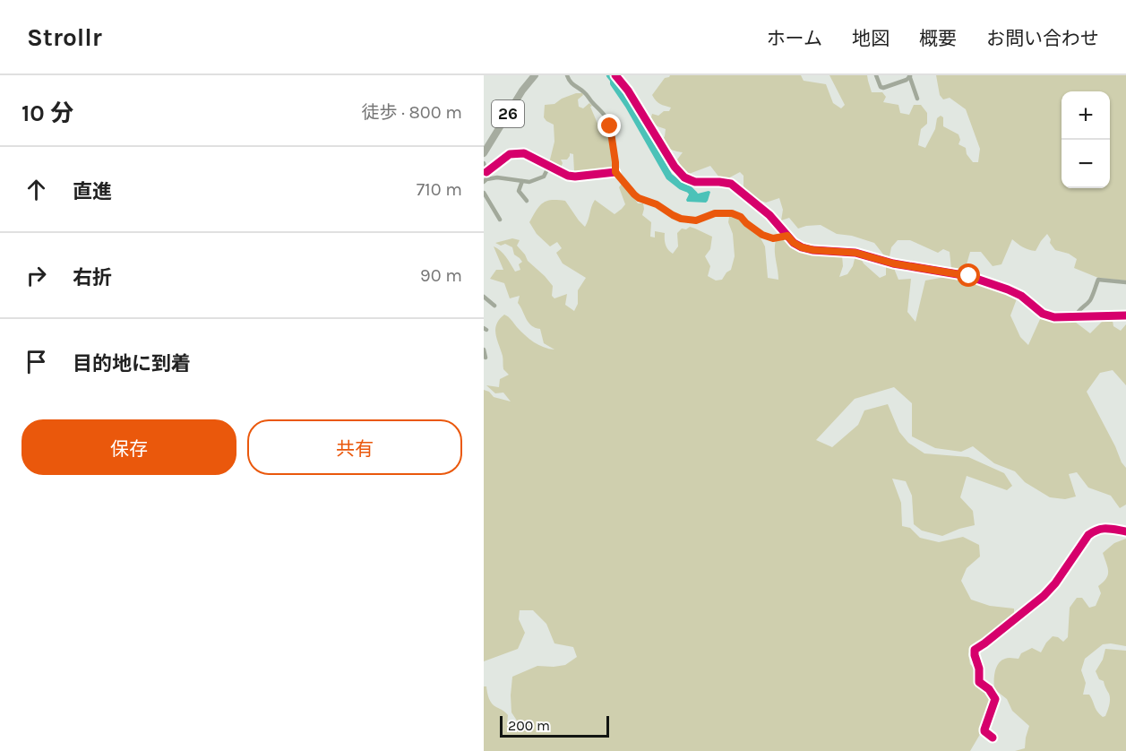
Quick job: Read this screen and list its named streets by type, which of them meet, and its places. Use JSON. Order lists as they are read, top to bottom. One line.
{"streets":{"main road":["26"]},"scale_bar":"200 m","page":{"header":"Strollr","nav":["ホーム","地図","概要","お問い合わせ"],"heading":["10 分","徒歩 · 800 m"],"map_buttons":["+","−"],"list":[["直進","710 m"],["右折","90 m"],"目的地に到着"],"buttons":["保存","共有"],"scale":"200 m"}}
